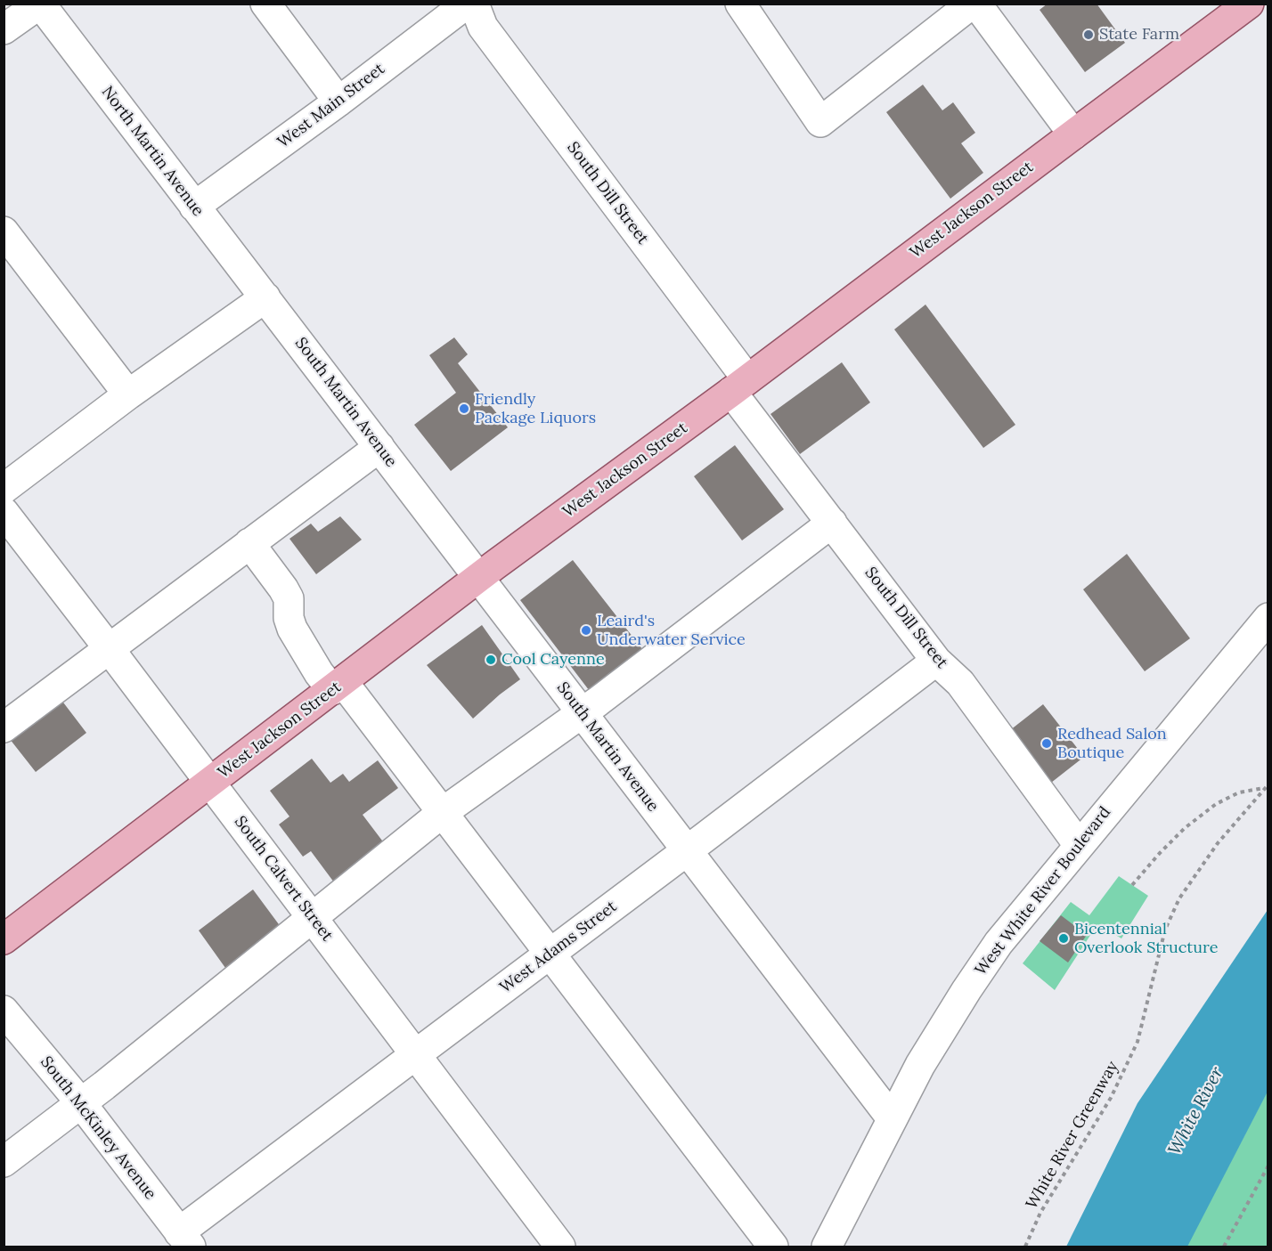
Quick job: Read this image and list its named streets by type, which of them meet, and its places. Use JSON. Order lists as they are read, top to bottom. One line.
{"streets":{"main road":["West Jackson Street"],"street":["West Main Street","North Martin Avenue","South Dill Street","South Martin Avenue","South Calvert Street","West White River Boulevard","West Adams Street","South McKinley Avenue"],"path":["White River Greenway"]},"crossings":[["West Main Street","North Martin Avenue"],["North Martin Avenue","South Martin Avenue"],["South Dill Street","West Jackson Street"],["South Dill Street","West White River Boulevard"],["South Dill Street","West Adams Street"],["West Jackson Street","South Martin Avenue"],["West Jackson Street","South Calvert Street"],["South Martin Avenue","West White River Boulevard"],["South Martin Avenue","West Adams Street"],["South Calvert Street","West Adams Street"],["West Adams Street","South McKinley Avenue"]],"water":["White River"],"places":["State Farm","Friendly Package Liquors","Leaird's Underwater Service","Cool Cayenne","Redhead Salon Boutique","Bicentennial Overlook Structure"]}
